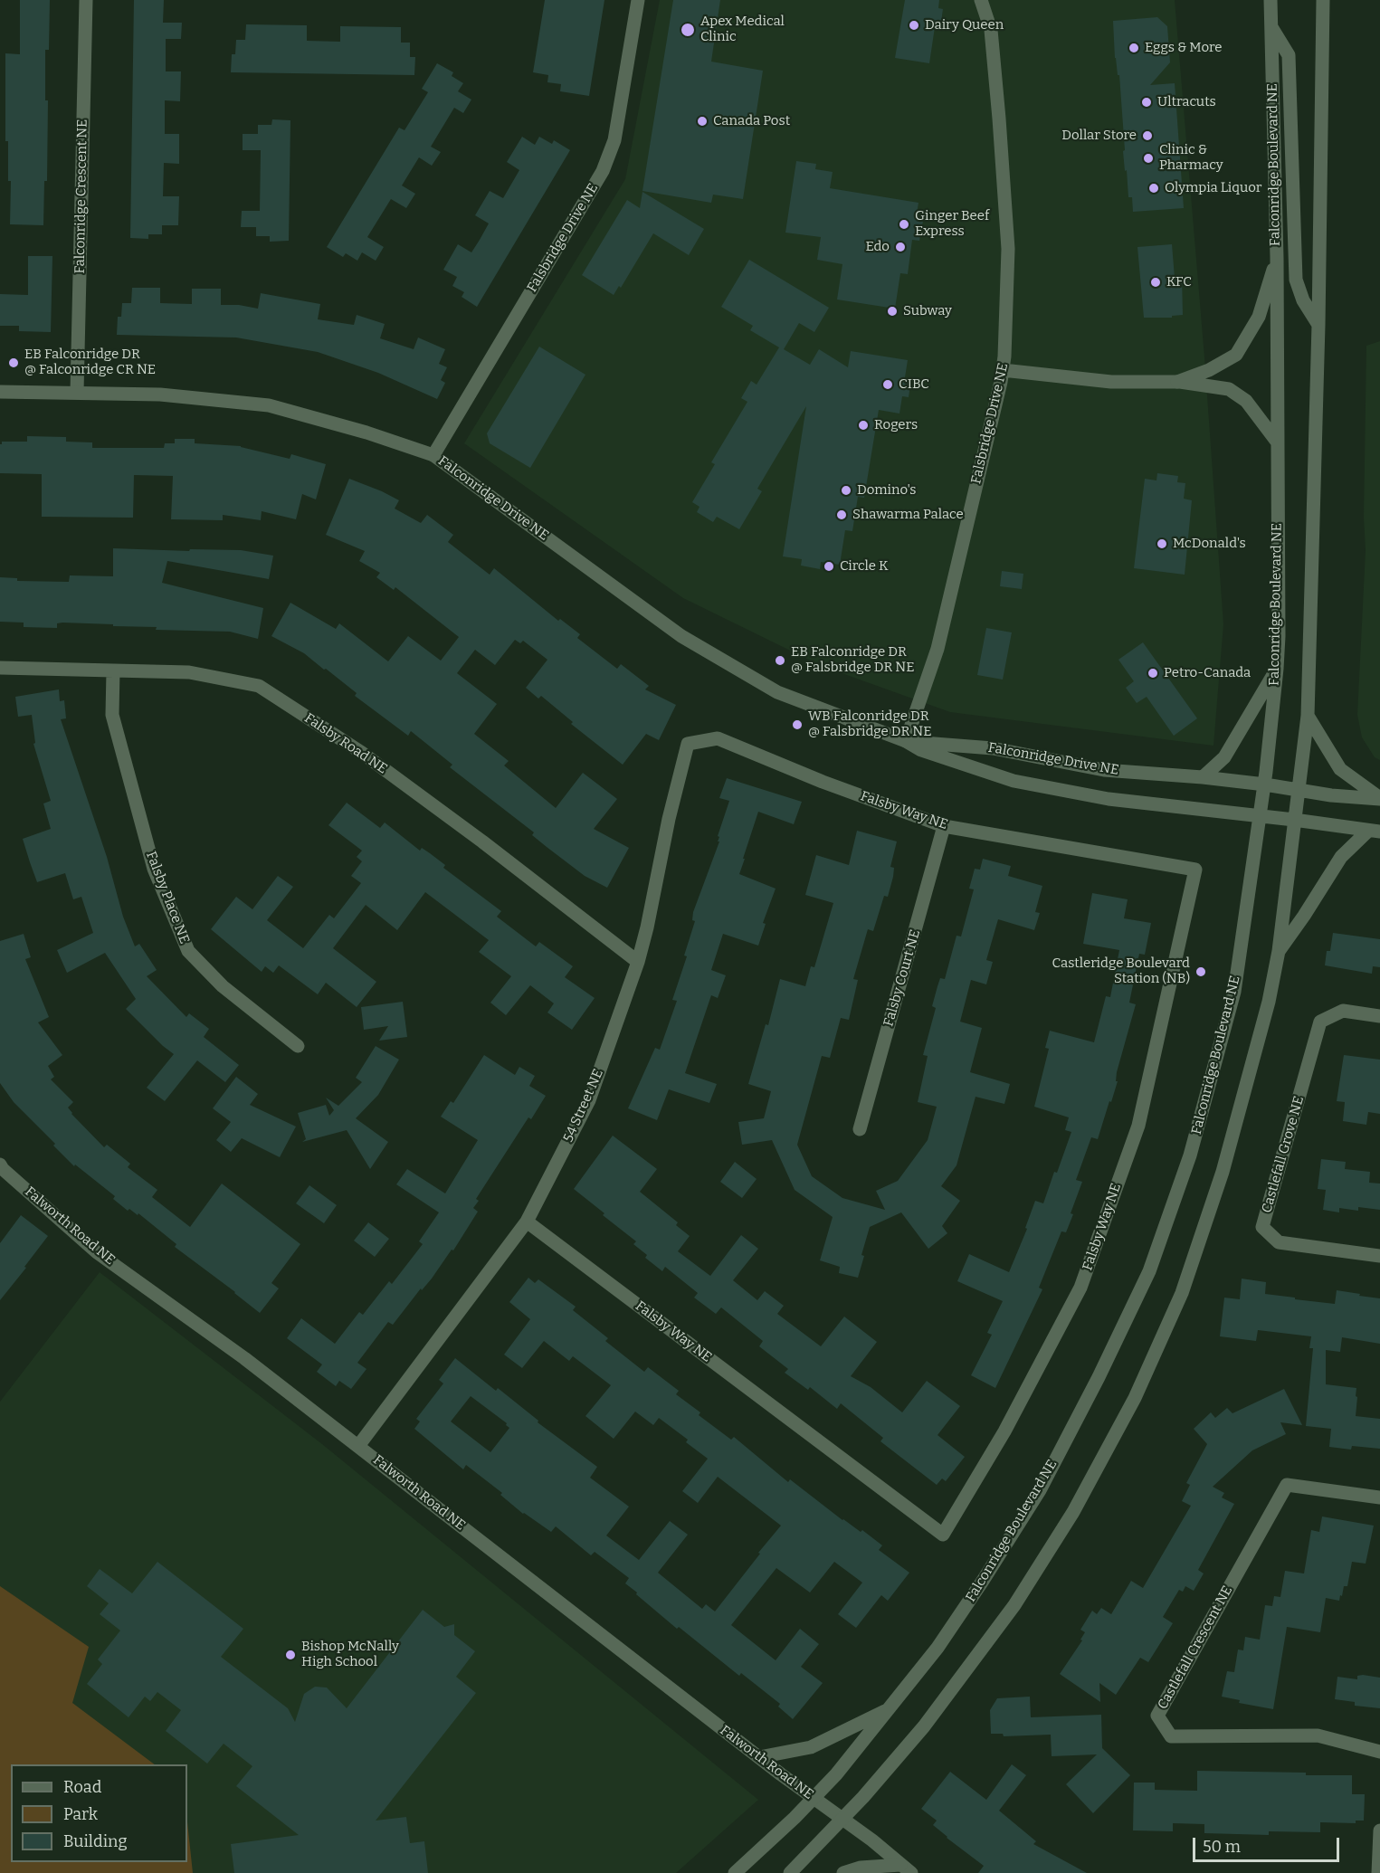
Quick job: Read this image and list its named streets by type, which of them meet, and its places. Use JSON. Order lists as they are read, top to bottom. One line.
{"streets":{"street":["Falconridge Boulevard NE","Falconridge Crescent NE","Falsbridge Drive NE","Falconridge Drive NE","Falsby Road NE","Falsby Way NE","Falsby Place NE","Falsby Court NE","54 Street NE","Castlefall Grove NE","Falworth Road NE","Castlefall Crescent NE"]},"crossings":[["Falconridge Boulevard NE","Falconridge Drive NE"],["Falconridge Boulevard NE","Falworth Road NE"],["Falconridge Crescent NE","Falconridge Drive NE"],["Falsbridge Drive NE","Falconridge Drive NE"],["Falsby Road NE","Falsby Place NE"],["Falsby Road NE","54 Street NE"],["Falsby Way NE","Falsby Court NE"],["Falsby Way NE","54 Street NE"],["54 Street NE","Falworth Road NE"]],"places":["Dairy Queen","Apex Medical Clinic","Eggs & More","Ultracuts","Canada Post","Dollar Store","Clinic & Pharmacy","Olympia Liquor","Ginger Beef Express","Edo","KFC","Subway","EB Falconridge DR @ Falconridge CR NE","CIBC","Rogers","Domino's","Shawarma Palace","McDonald's","Circle K","EB Falconridge DR @ Falsbridge DR NE","Petro-Canada","WB Falconridge DR @ Falsbridge DR NE","Castleridge Boulevard Station (NB)","Bishop McNally High School"],"legend":["Road","Park","Building"],"scale_bar":"50 m"}
